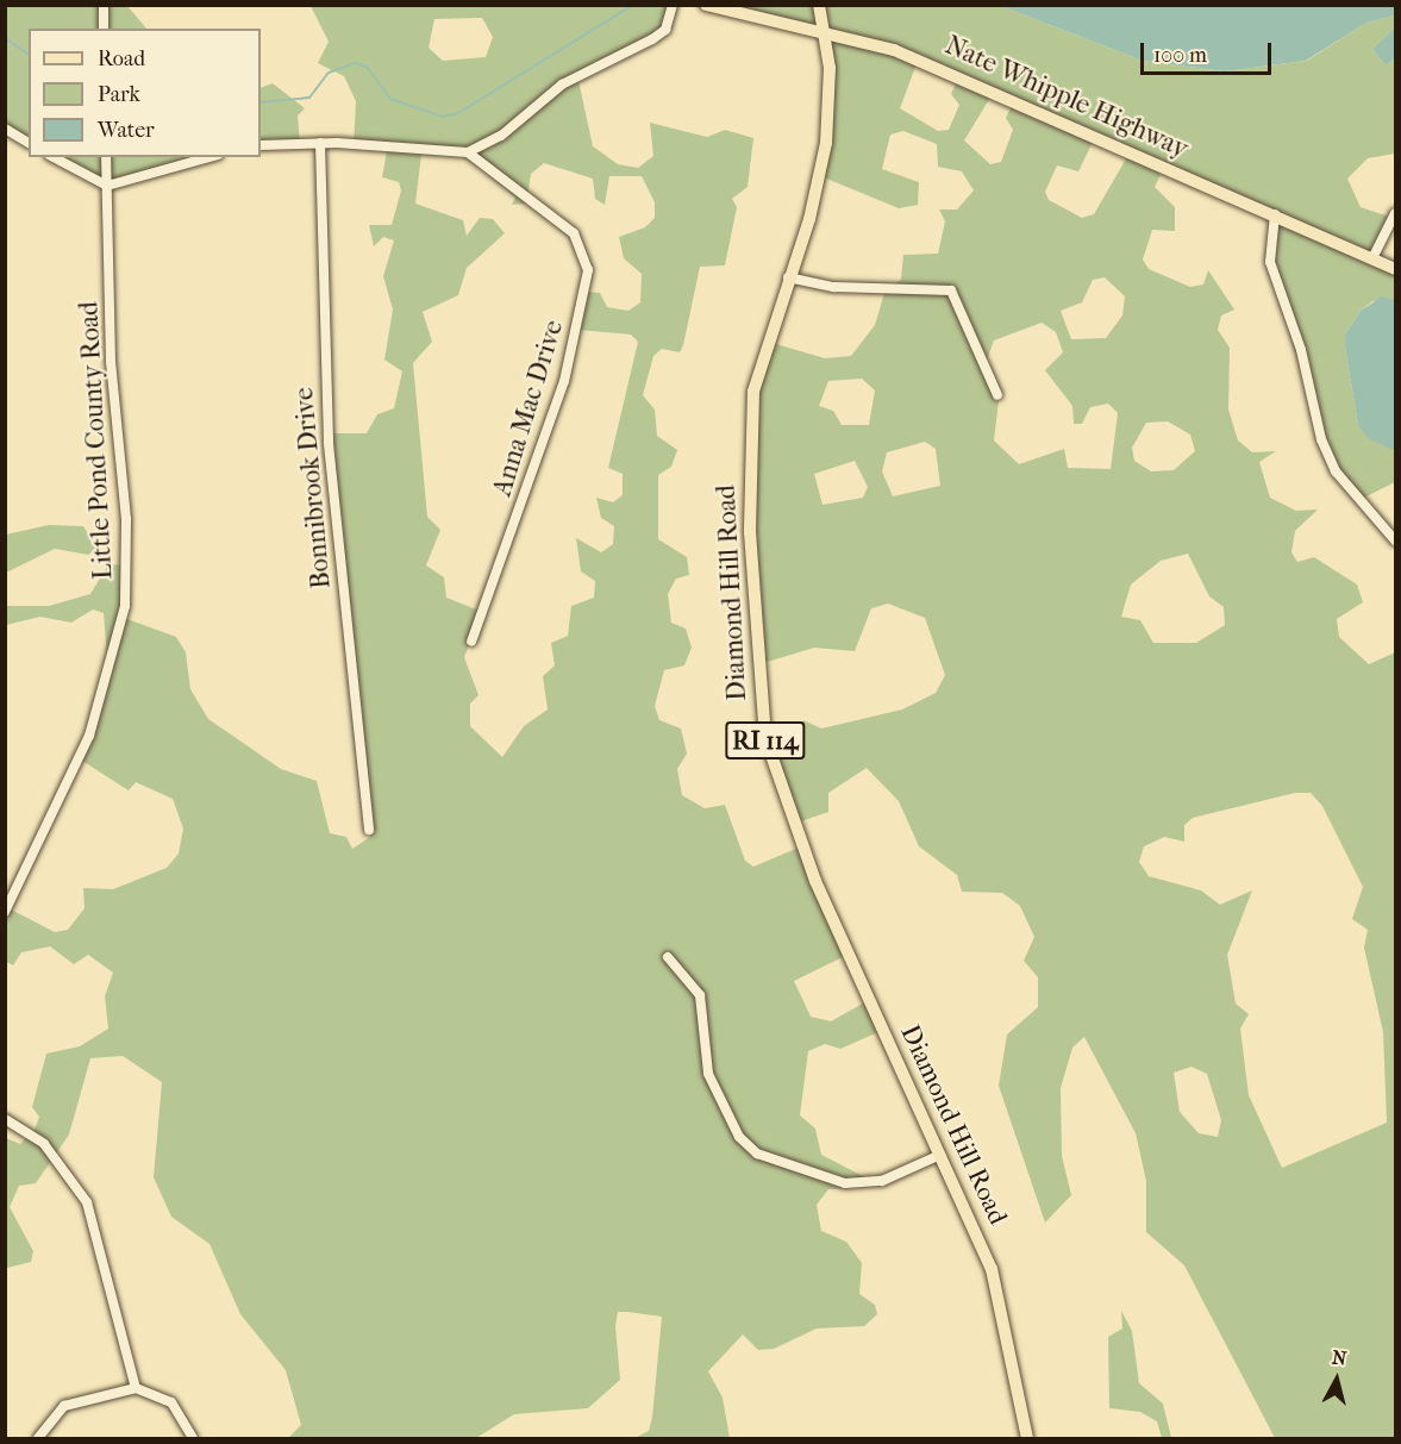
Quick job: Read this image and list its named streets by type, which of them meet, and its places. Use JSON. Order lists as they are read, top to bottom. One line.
{"streets":{"main road":["Nate Whipple Highway","Diamond Hill Road","RI 114"],"street":["Anna Mac Drive","Little Pond County Road","Bonnibrook Drive"]},"crossings":[["Nate Whipple Highway","Diamond Hill Road"]],"legend":["Road","Park","Water"],"scale_bar":"100 m","north":"top"}
